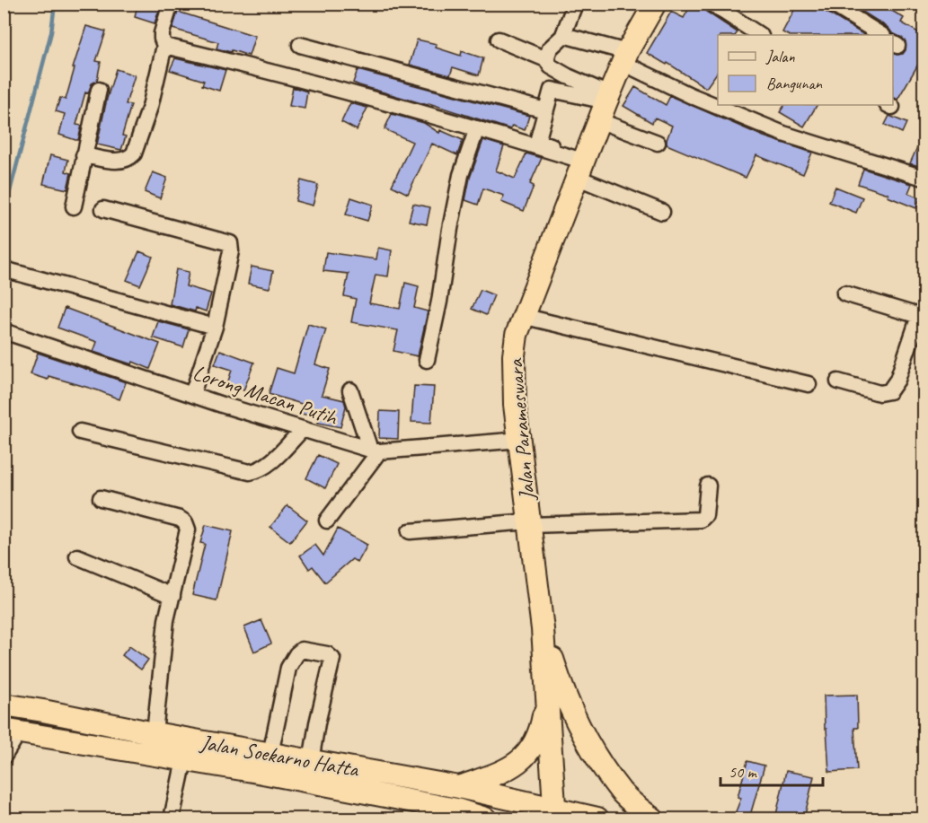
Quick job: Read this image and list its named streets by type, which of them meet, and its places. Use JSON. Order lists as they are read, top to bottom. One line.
{"streets":{"highway":["Jalan Parameswara","Jalan Soekarno Hatta"],"street":["Lorong Macan Putih"]},"crossings":[["Lorong Macan Putih","Jalan Parameswara"],["Jalan Parameswara","Jalan Soekarno Hatta"]],"legend":["Jalan","Bangunan"],"scale_bar":"50 m"}
